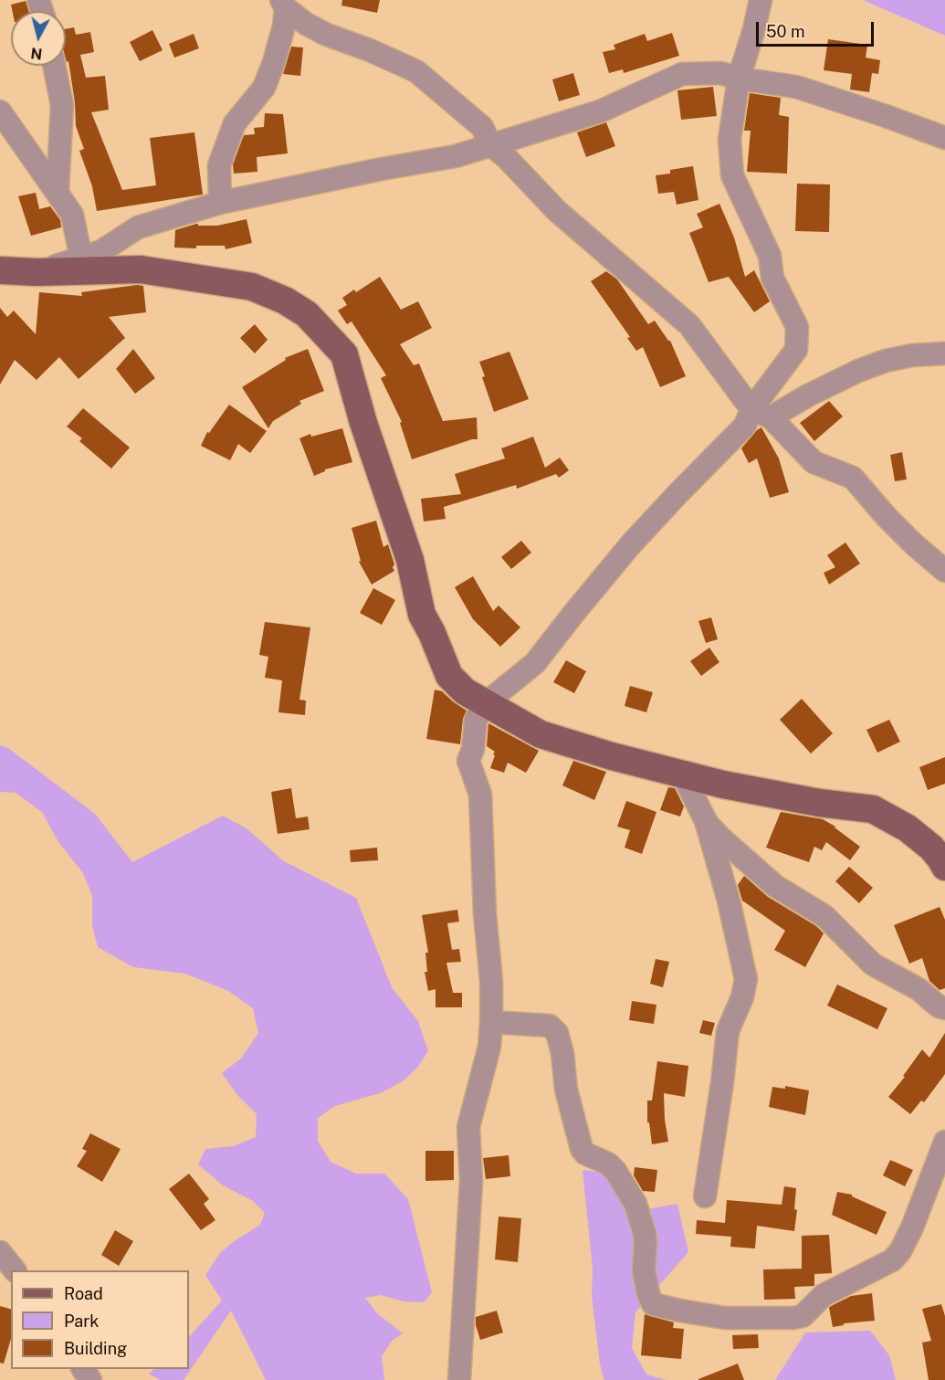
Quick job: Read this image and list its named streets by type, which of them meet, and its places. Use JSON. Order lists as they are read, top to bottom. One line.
{"legend":["Road","Park","Building"],"scale_bar":"50 m","north":"bottom"}
